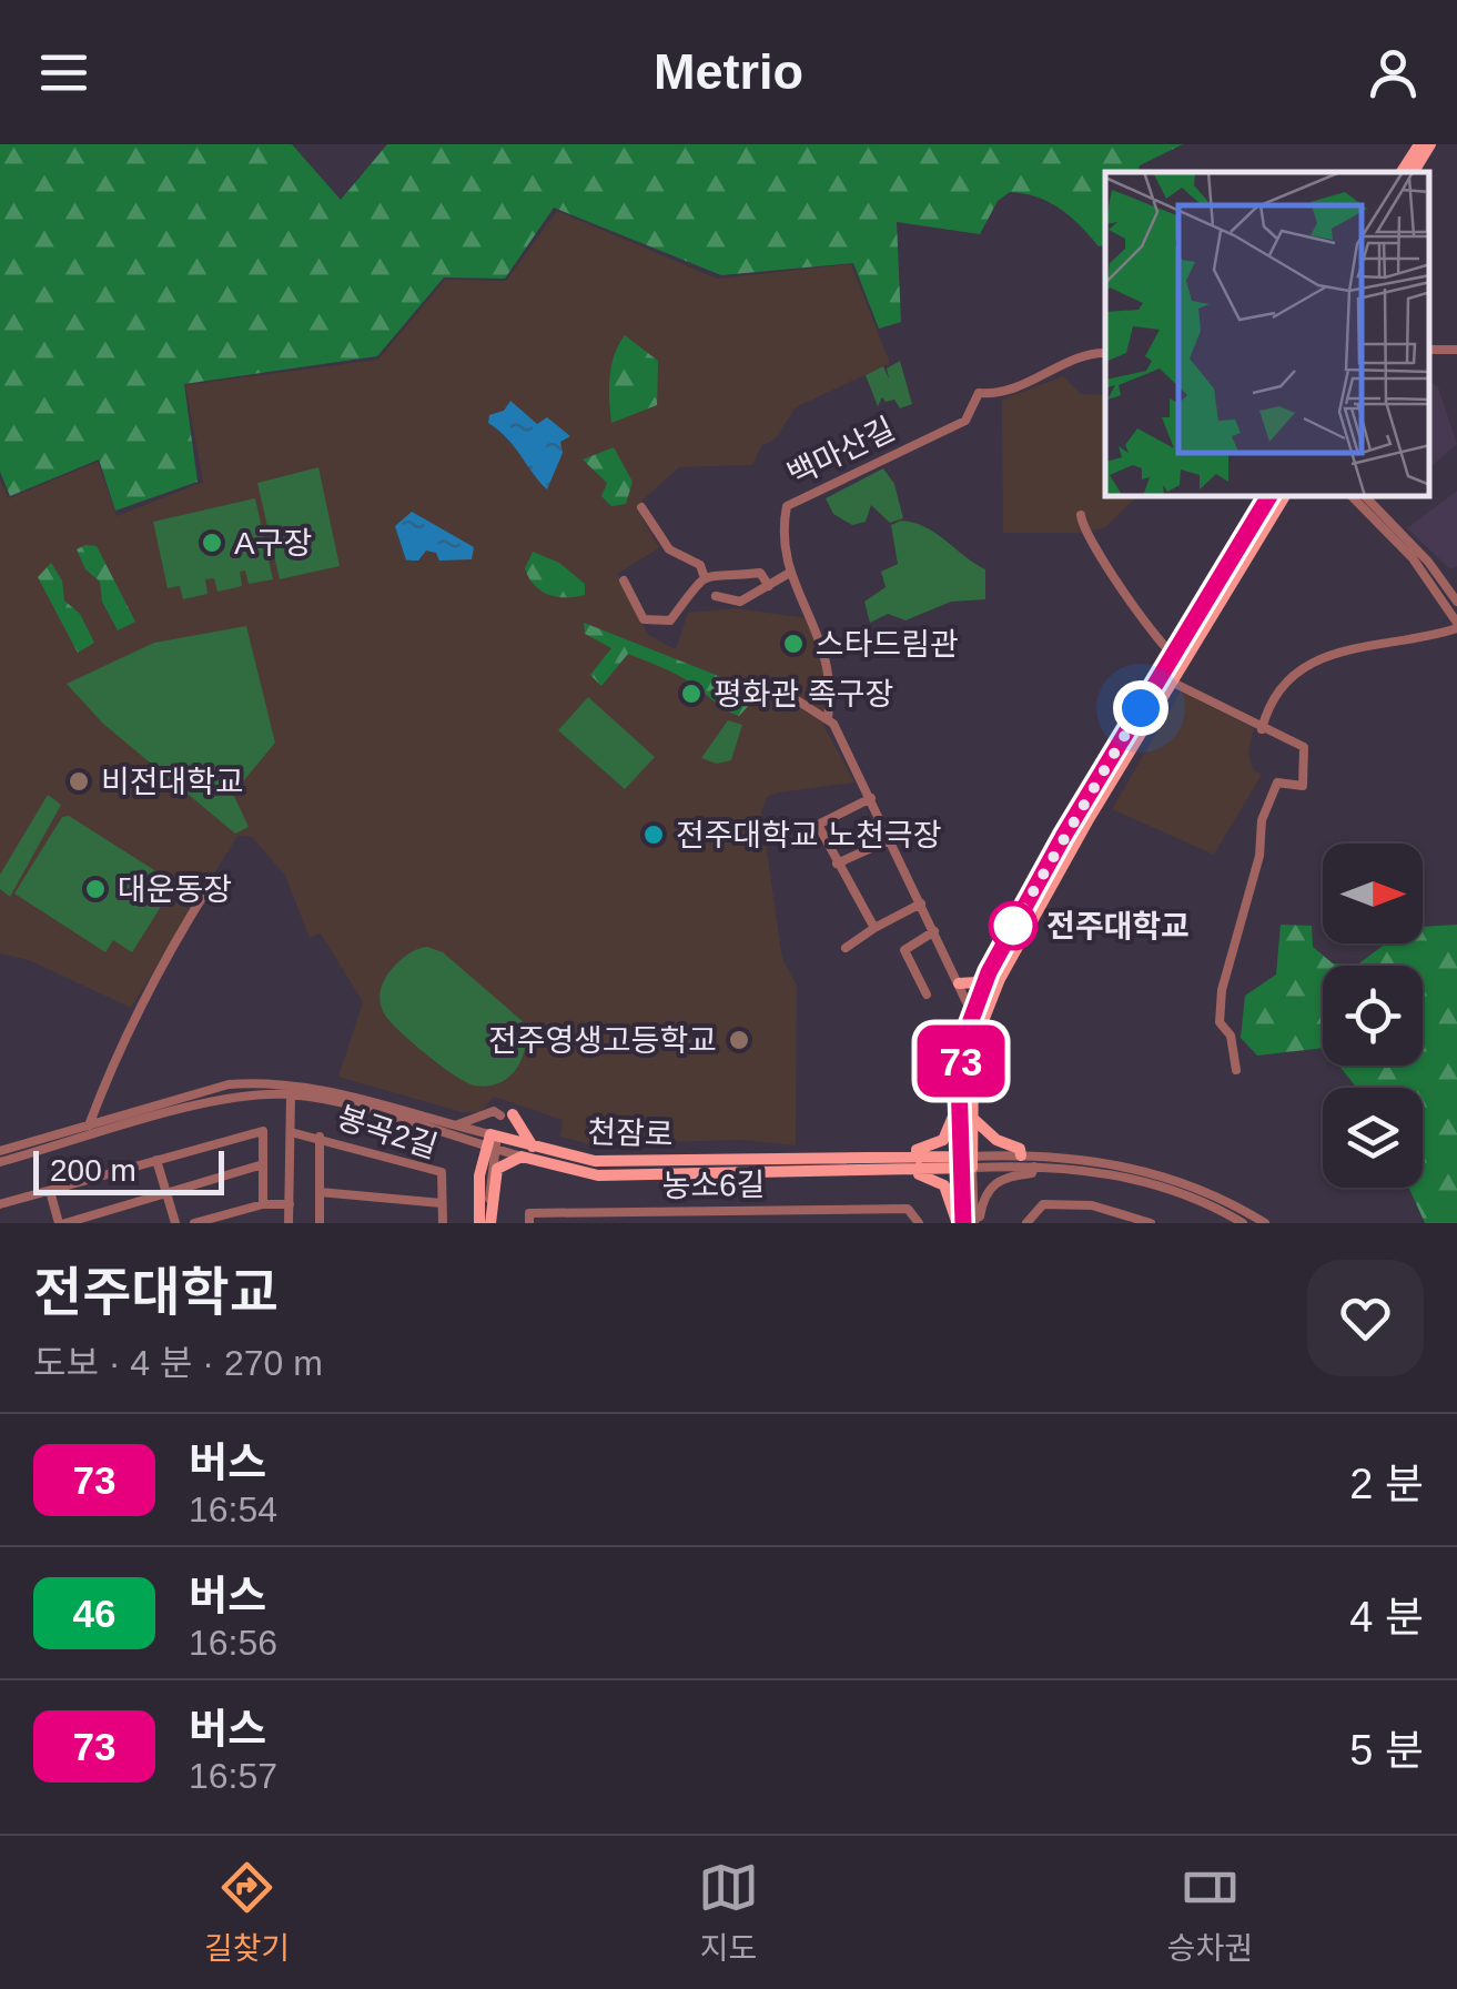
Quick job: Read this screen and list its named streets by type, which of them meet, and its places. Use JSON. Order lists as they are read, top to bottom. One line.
{"streets":{"main road":["천잠로"],"street":["백마산길","봉곡2길","농소6길"]},"places":["A구장","스타드림관","평화관 족구장","비전대학교","전주대학교 노천극장","대운동장","전주대학교","전주영생고등학교"],"lines":["bus line 73"],"scale_bar":"200 m","north":"right","page":{"header":"Metrio","on_map":"73","scale":"200 m","heading":["전주대학교","도보 · 4 분 · 270 m"],"list":[{"mark":"73","name":"버스","note":"16:54","value":"2 분"},{"mark":"46","name":"버스","note":"16:56","value":"4 분"},{"mark":"73","name":"버스","note":"16:57","value":"5 분"}],"tabs":["길찾기","지도","승차권"]}}
